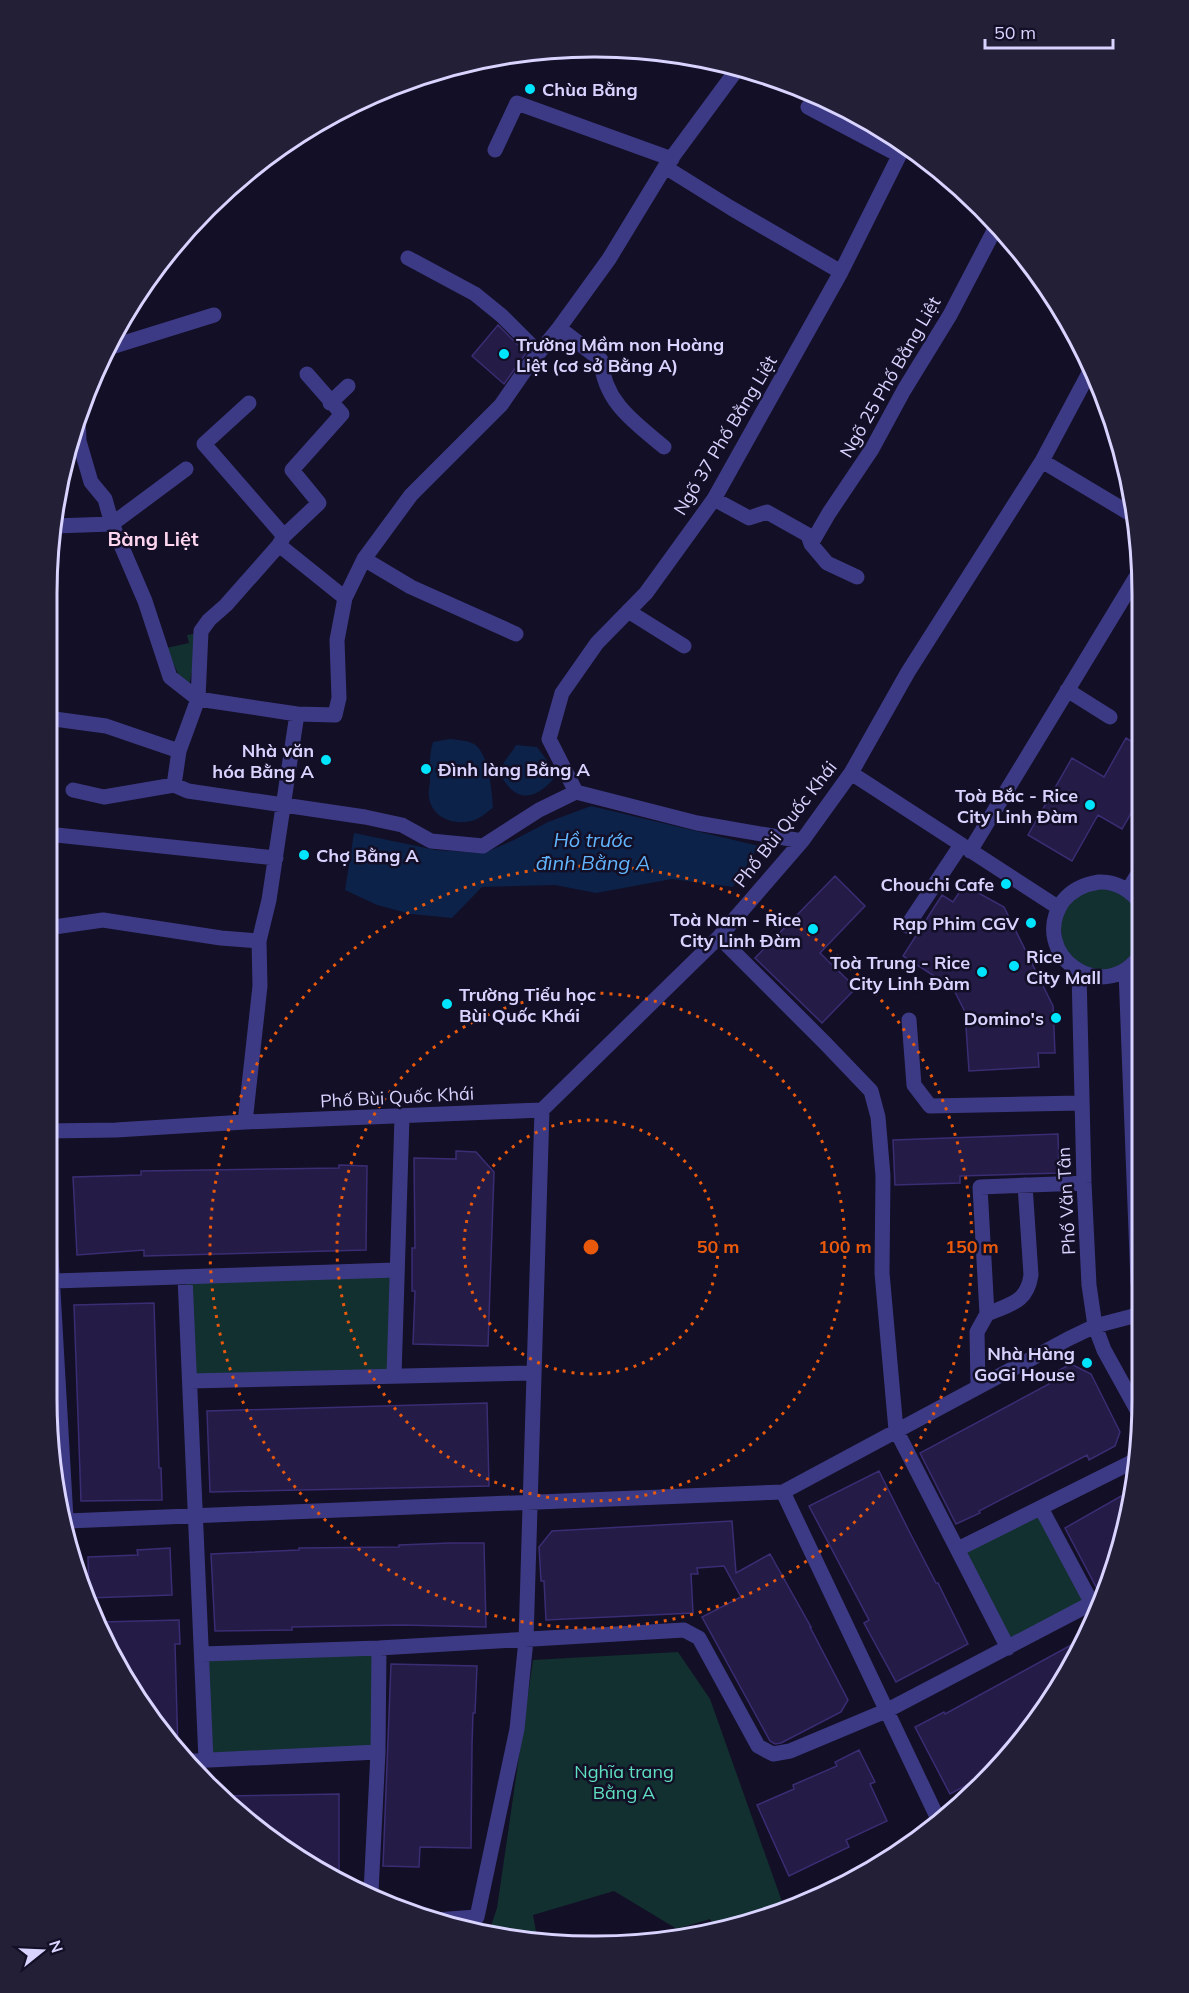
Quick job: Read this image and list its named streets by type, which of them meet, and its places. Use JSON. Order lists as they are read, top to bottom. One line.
{"streets":{"street":["Ngõ 25 Phố Bằng Liệt","Ngõ 37 Phố Bằng Liệt","Phố Bùi Quốc Khái","Phố Văn Tân"]},"districts":["Bàng Liệt"],"water":["Hồ trước đình Bằng A"],"parks":["Nghĩa trang Bằng A"],"places":["Chùa Bằng","Trường Mầm non Hoàng Liệt (cơ sở Bằng A)","Nhà văn hóa Bằng A","Đình làng Bằng A","Toà Bắc - Rice City Linh Đàm","Chợ Bằng A","Chouchi Cafe","Rạp Phim CGV","Toà Nam - Rice City Linh Đàm","Rice City Mall","Toà Trung - Rice City Linh Đàm","Trường Tiểu học Bùi Quốc Khái","Domino's","Nhà Hàng GoGi House"],"scale_bar":"50 m","north":"right","rings":["50 m","100 m","150 m"]}
